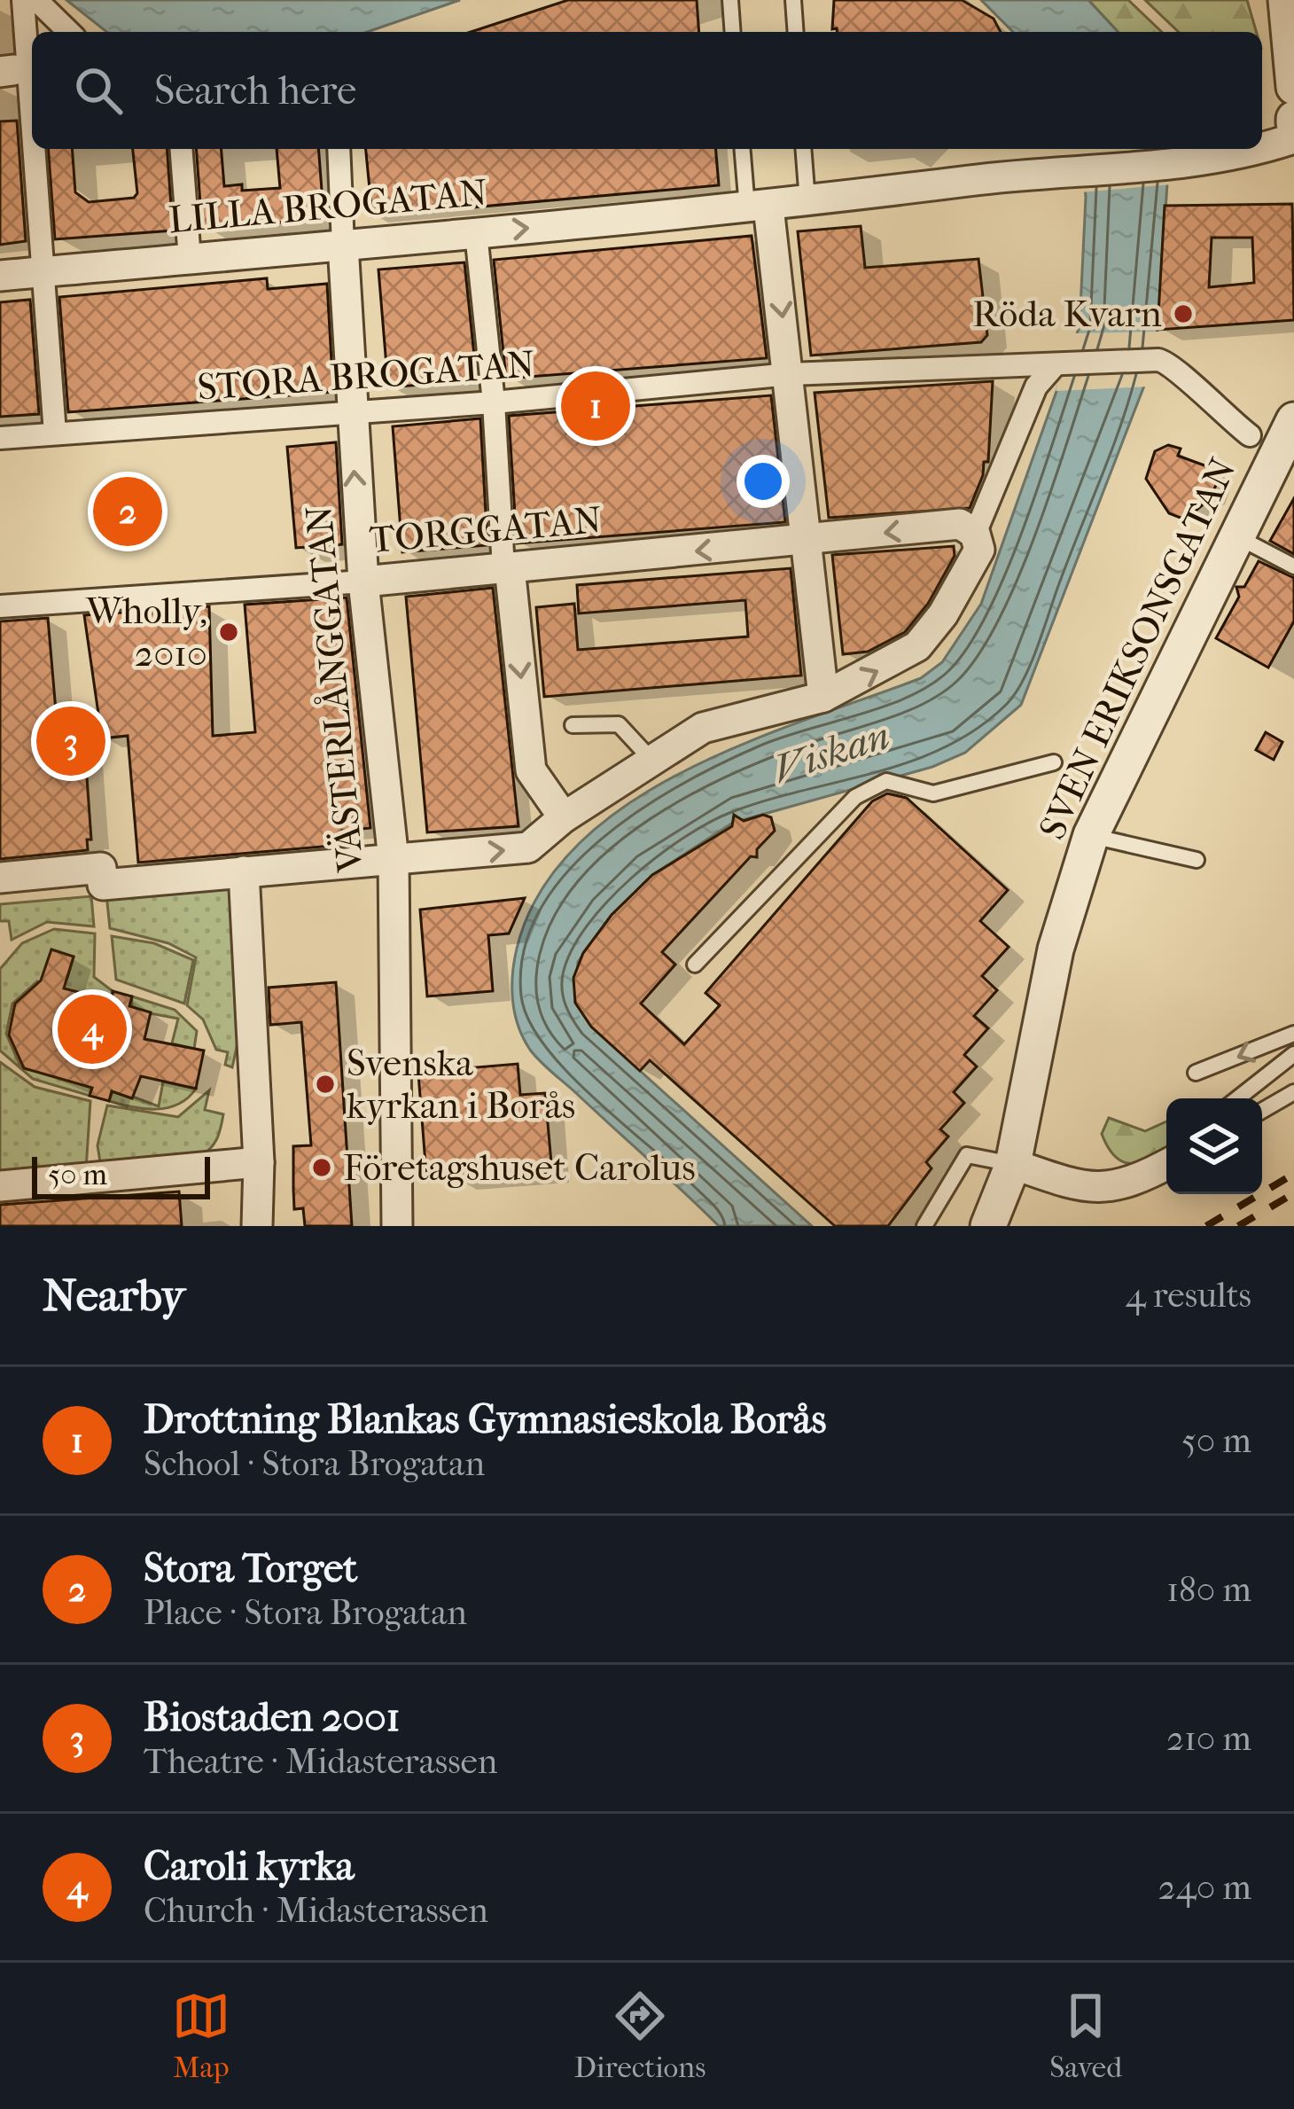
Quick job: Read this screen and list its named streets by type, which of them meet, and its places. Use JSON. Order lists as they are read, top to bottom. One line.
{"streets":{"street":["LILLA BROGATAN","STORA BROGATAN","TORGGATAN","SVEN ERIKSONSGATAN","VÄSTERLÅNGGATAN"]},"crossings":[["LILLA BROGATAN","VÄSTERLÅNGGATAN"],["STORA BROGATAN","VÄSTERLÅNGGATAN"],["TORGGATAN","VÄSTERLÅNGGATAN"]],"water":["Viskan"],"places":["Röda Kvarn","Wholly, 2010","Svenska kyrkan i Borås","Företagshuset Carolus"],"scale_bar":"50 m","page":{"search":"Search here","pins":["1","2","3","4"],"scale":"50 m","heading":["Nearby","4 results"],"list":[{"mark":"1","name":"Drottning Blankas Gymnasieskola Borås","note":"School · Stora Brogatan","value":"50 m"},{"mark":"2","name":"Stora Torget","note":"Place · Stora Brogatan","value":"180 m"},{"mark":"3","name":"Biostaden 2001","note":"Theatre · Midasterassen","value":"210 m"},{"mark":"4","name":"Caroli kyrka","note":"Church · Midasterassen","value":"240 m"}],"nav":["Map","Directions","Saved"]}}
